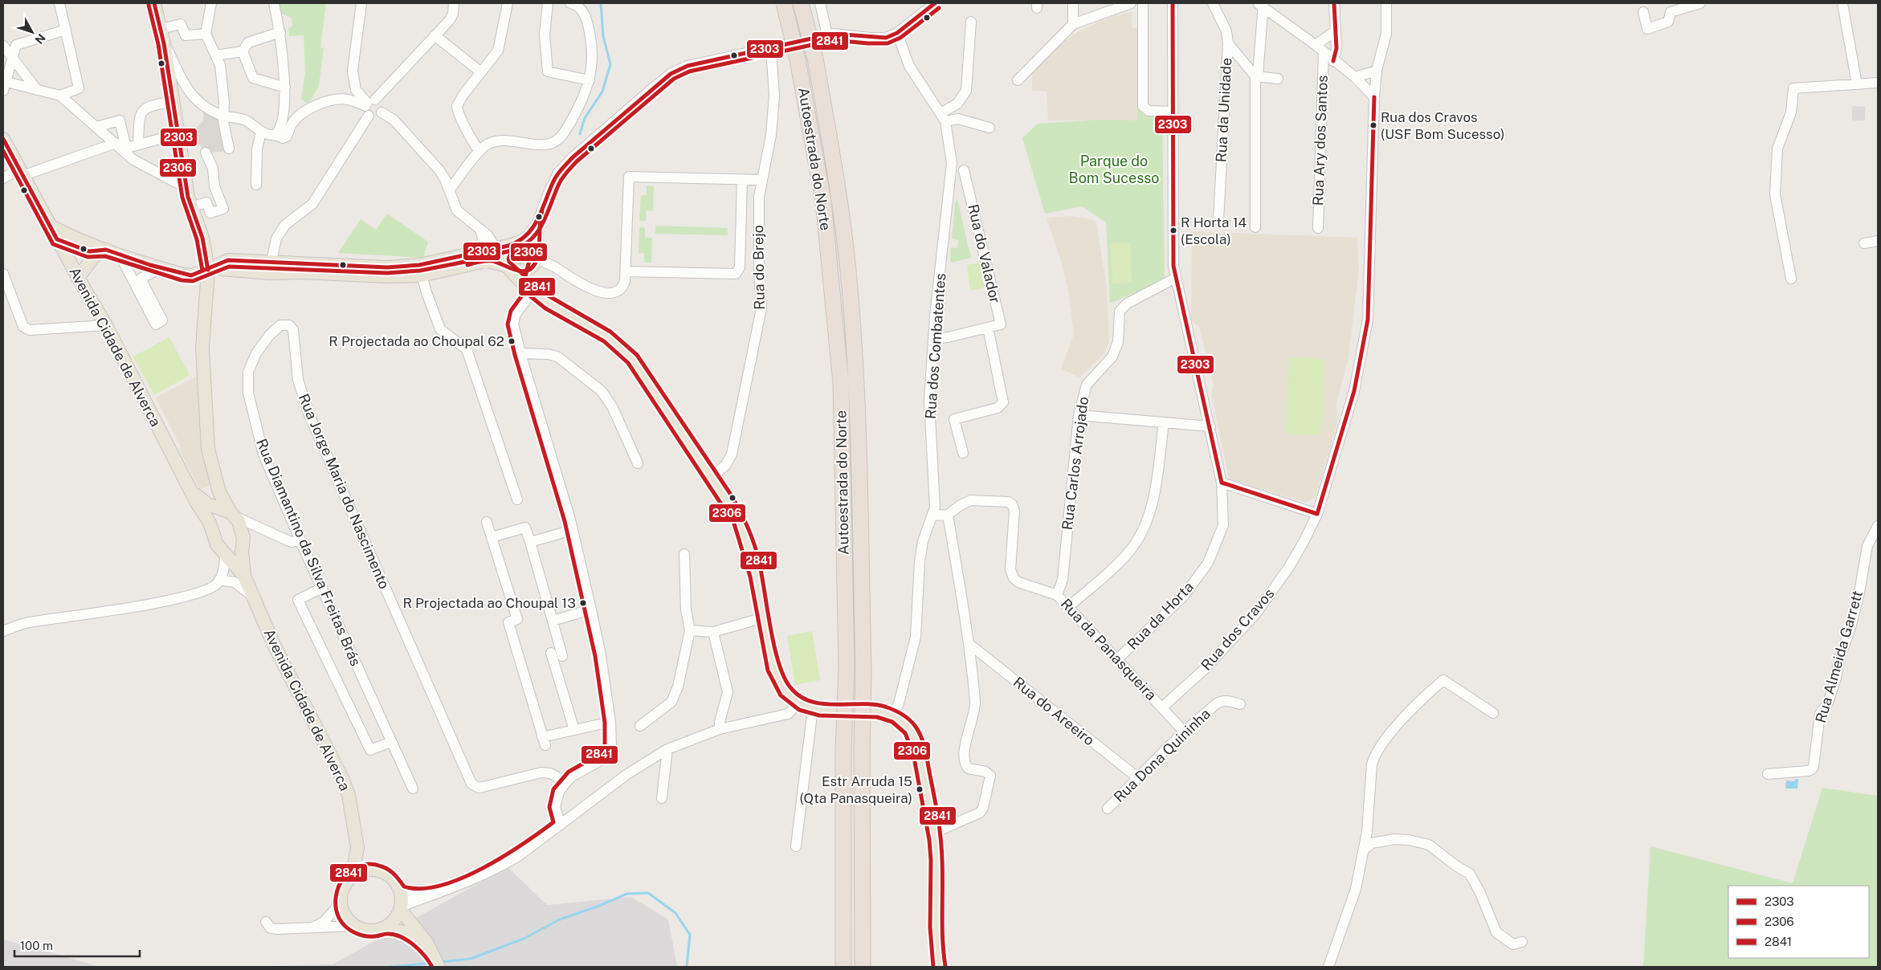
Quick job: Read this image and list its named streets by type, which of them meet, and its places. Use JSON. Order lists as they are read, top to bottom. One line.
{"streets":{"highway":["Autoestrada do Norte"],"main road":["Avenida Cidade de Alverca"],"street":["Rua da Unidade","Rua Ary dos Santos","Rua do Valador","Rua do Brejo","Rua dos Combatentes","Rua Carlos Arrojado","Rua Jorge Maria do Nascimento","Rua Diamantino da Silva Freitas Brás","Rua da Horta","Rua dos Cravos","Rua da Panasqueira","Rua Almeida Garrett","Rua do Areeiro","Rua Dona Quininha"]},"crossings":[["Rua do Valador","Rua dos Combatentes"],["Rua Carlos Arrojado","Rua da Horta"],["Rua Carlos Arrojado","Rua da Panasqueira"],["Rua Jorge Maria do Nascimento","Rua Diamantino da Silva Freitas Brás"],["Rua da Horta","Rua da Panasqueira"],["Rua dos Cravos","Rua da Panasqueira"],["Rua da Panasqueira","Rua Dona Quininha"],["Rua do Areeiro","Rua Dona Quininha"]],"parks":["Parque do Bom Sucesso"],"places":["Rua dos Cravos (USF Bom Sucesso)","R Horta 14 (Escola)","R Projectada ao Choupal 62","R Projectada ao Choupal 13","Estr Arruda 15 (Qta Panasqueira)"],"lines":["transit line 2303","transit line 2306","transit line 2841"],"legend":["2303","2306","2841"],"scale_bar":"100 m","north":"bottom right"}
